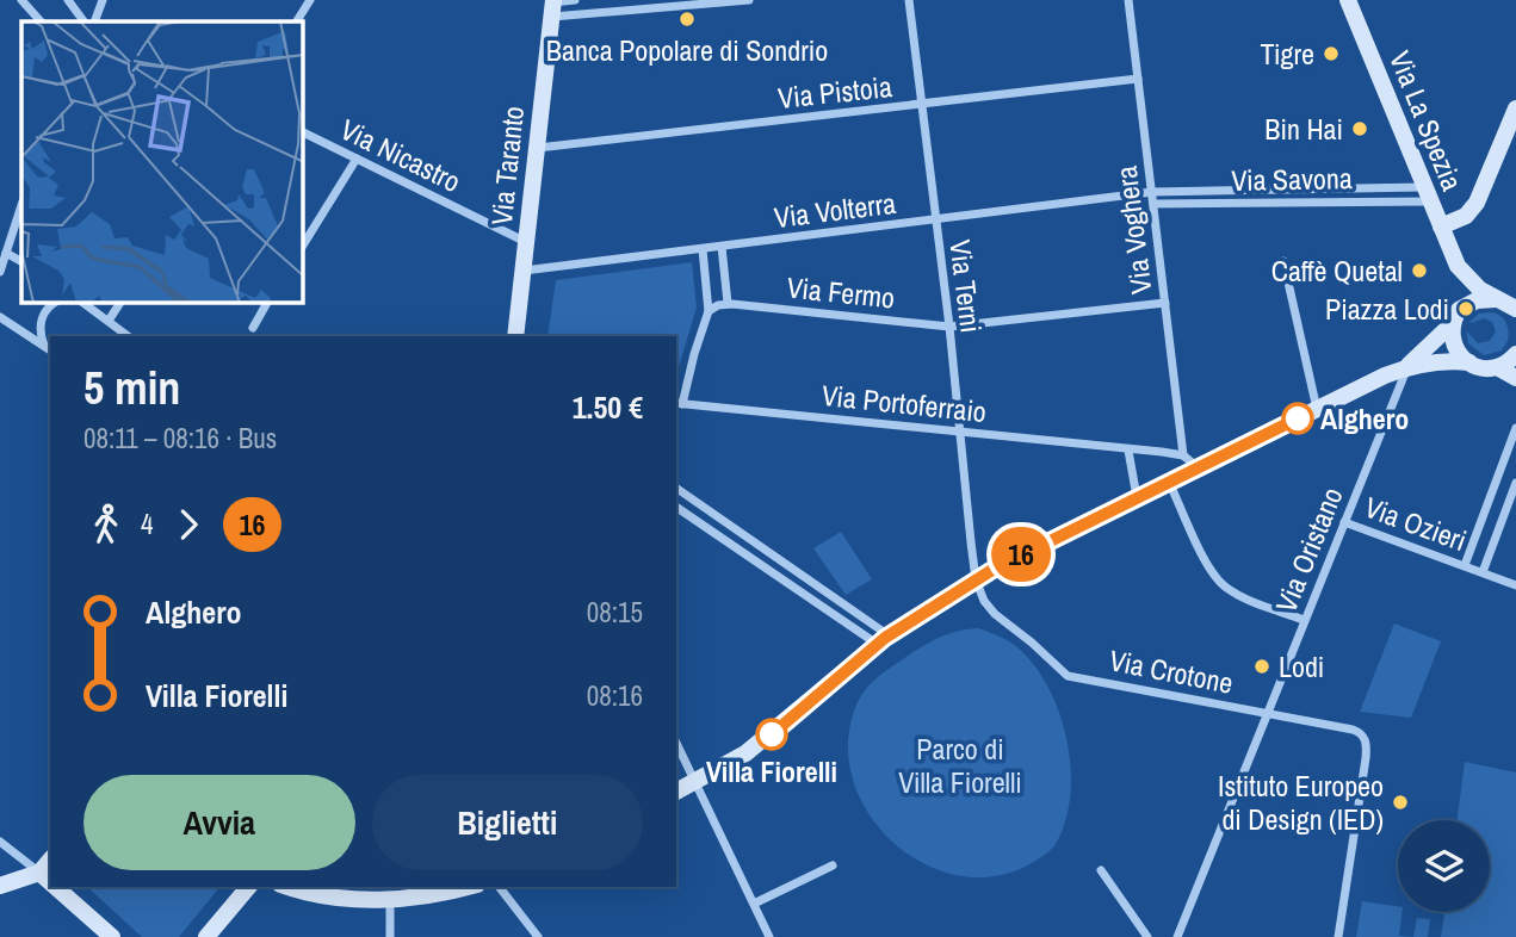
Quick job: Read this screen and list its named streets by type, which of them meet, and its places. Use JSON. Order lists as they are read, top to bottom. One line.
{"streets":{"main road":["Via La Spezia","Via Taranto"],"street":["Via Pistoia","Via Nicastro","Via Savona","Via Volterra","Via Voghera","Via Terni","Via Fermo","Via Portoferraio","Via Ozieri","Via Oristano","Via Crotone"]},"crossings":[["Via Pistoia","Via Taranto"],["Via Pistoia","Via Voghera"],["Via Pistoia","Via Terni"],["Via La Spezia","Via Savona"],["Via Nicastro","Via Taranto"],["Via Taranto","Via Volterra"],["Via Savona","Via Volterra"],["Via Savona","Via Voghera"],["Via Volterra","Via Voghera"],["Via Volterra","Via Terni"],["Via Voghera","Via Fermo"],["Via Voghera","Via Portoferraio"],["Via Terni","Via Fermo"],["Via Terni","Via Portoferraio"],["Via Terni","Via Crotone"],["Via Ozieri","Via Oristano"],["Via Oristano","Via Crotone"]],"parks":["Parco di Villa Fiorelli"],"places":["Banca Popolare di Sondrio","Tigre","Bin Hai","Caffè Quetal","Piazza Lodi","Alghero","Lodi","Villa Fiorelli","Istituto Europeo di Design (IED)"],"lines":["bus line 16"],"page":{"on_map":"16","heading":["5 min","08:11 – 08:16 · Bus","1.50 €"],"legs":["4","16"],"list":[{"name":"Alghero","value":"08:15"},{"name":"Villa Fiorelli","value":"08:16"}],"buttons":["Avvia","Biglietti"]}}
